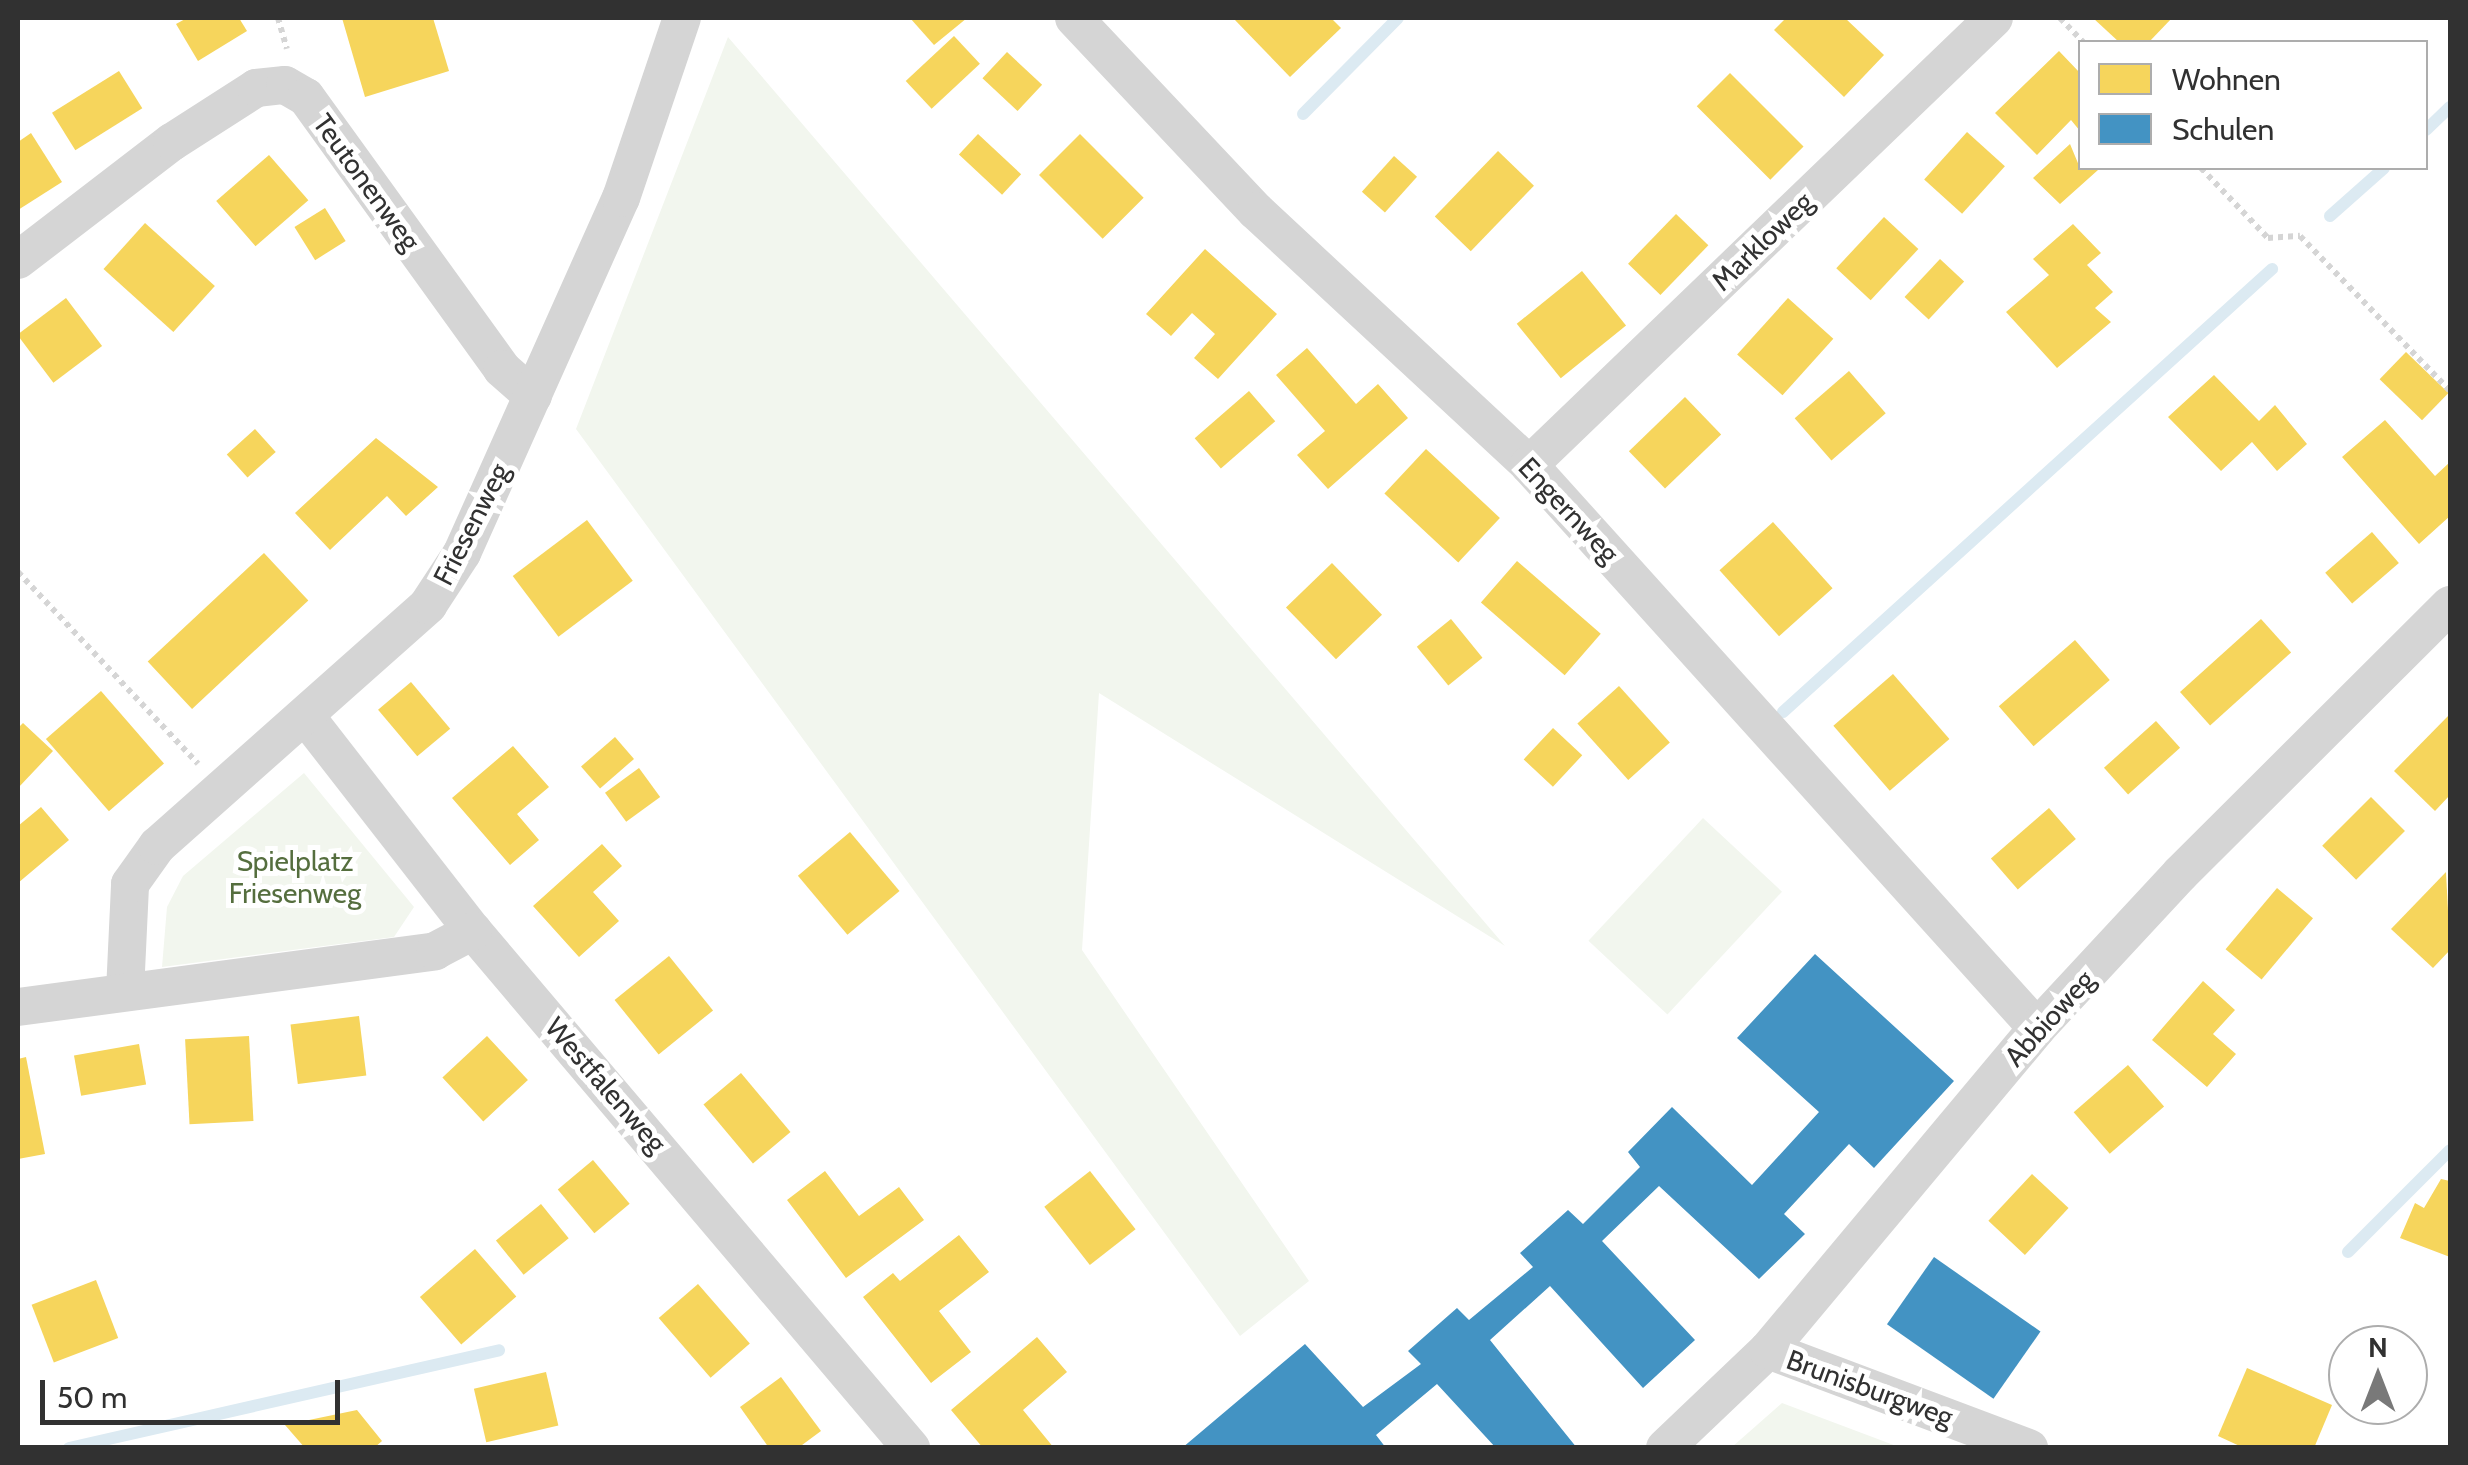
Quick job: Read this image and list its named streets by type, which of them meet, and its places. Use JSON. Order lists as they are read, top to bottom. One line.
{"streets":{"street":["Teutonenweg","Markloweg","Engernweg","Friesenweg","Abbioweg","Westfalenweg","Brunisburgweg"]},"crossings":[["Teutonenweg","Friesenweg"],["Markloweg","Engernweg"],["Engernweg","Abbioweg"],["Friesenweg","Westfalenweg"],["Abbioweg","Brunisburgweg"]],"parks":["Spielplatz Friesenweg"],"legend":["Wohnen","Schulen"],"scale_bar":"50 m","north":"top"}
